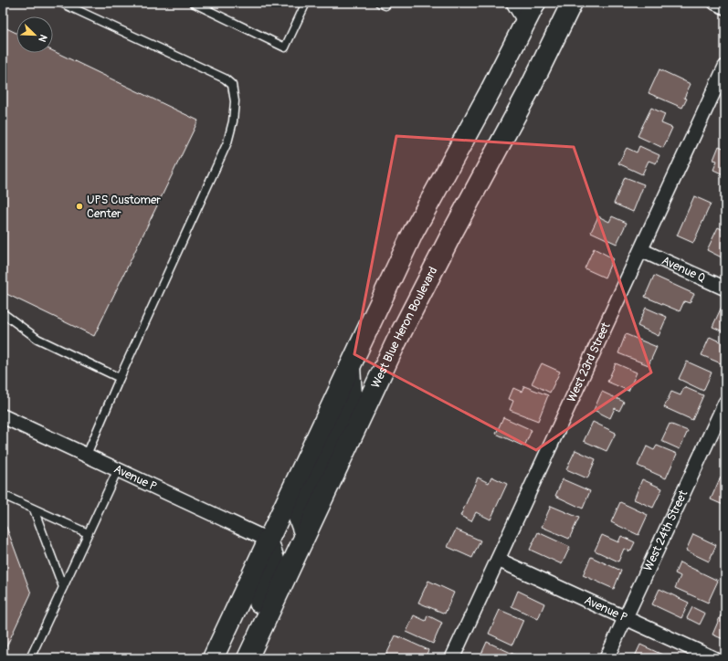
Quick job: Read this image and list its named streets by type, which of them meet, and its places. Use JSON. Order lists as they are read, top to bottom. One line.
{"streets":{"main road":["West Blue Heron Boulevard"],"street":["Avenue Q","West 23rd Street","Avenue P","West 24th Street"]},"crossings":[["Avenue Q","West 23rd Street"],["West 23rd Street","Avenue P"],["Avenue P","West 24th Street"]],"places":["UPS Customer Center"],"north":"bottom right"}
